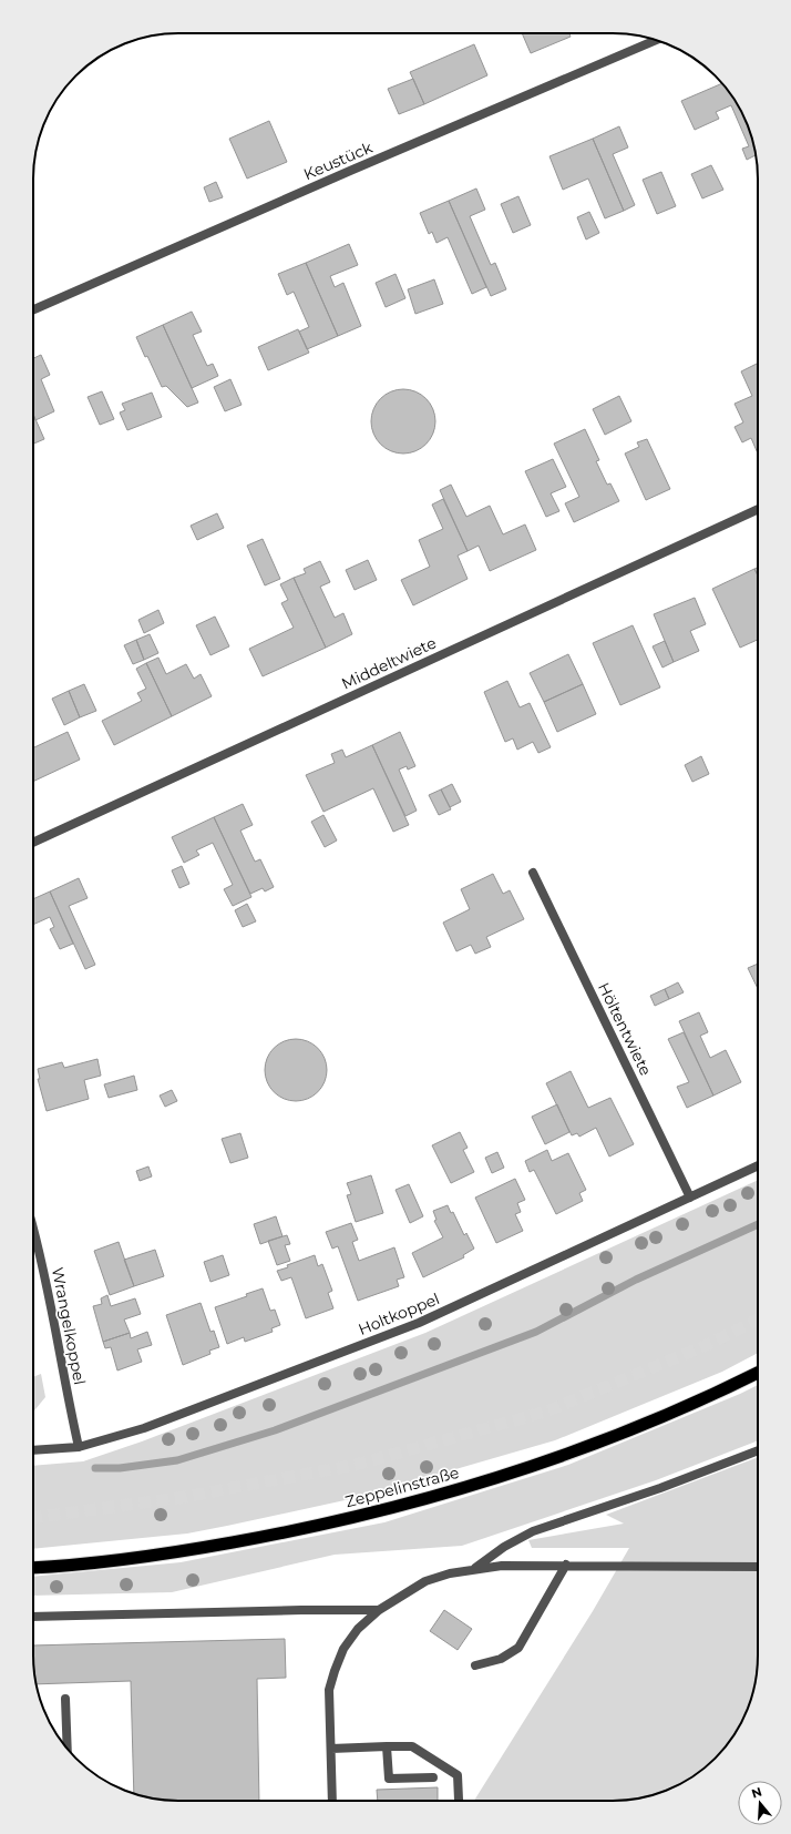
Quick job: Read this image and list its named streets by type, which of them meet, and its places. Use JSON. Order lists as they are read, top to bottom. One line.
{"streets":{"highway":["Zeppelinstraße"],"street":["Keustück","Middeltwiete","Höltentwiete","Holtkoppel","Wrangelkoppel"]},"crossings":[["Höltentwiete","Holtkoppel"],["Holtkoppel","Wrangelkoppel"]],"north":"top"}
